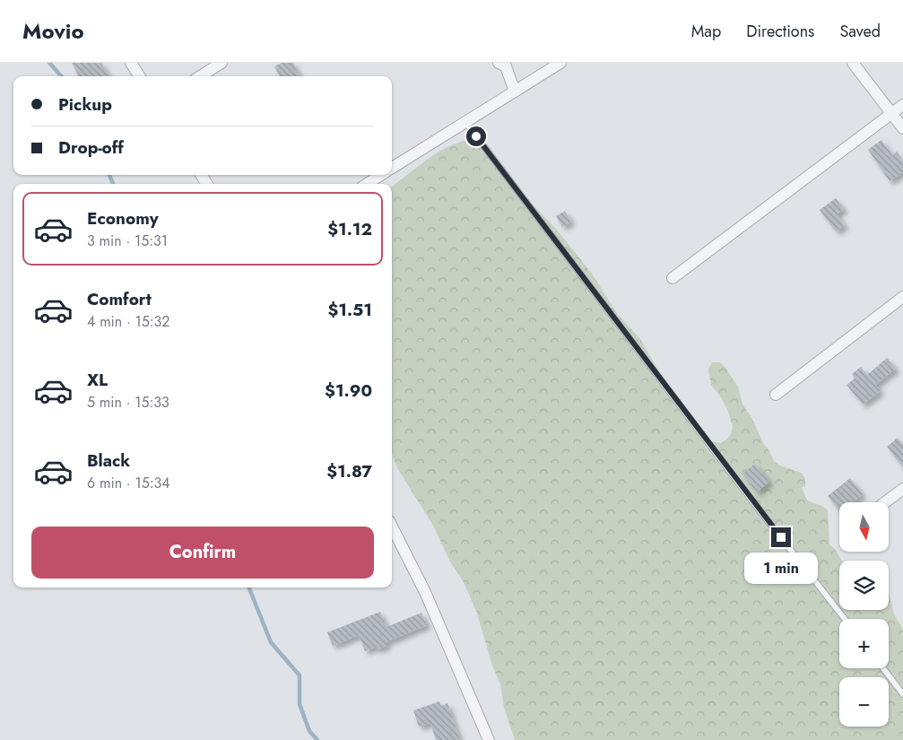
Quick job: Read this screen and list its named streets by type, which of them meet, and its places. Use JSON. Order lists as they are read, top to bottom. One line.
{"north":"bottom","page":{"header":"Movio","nav":["Map","Directions","Saved"],"banner":["Pickup","Drop-off"],"list":[{"name":"Economy","note":"3 min · 15:31","value":"$1.12"},{"name":"Comfort","note":"4 min · 15:32","value":"$1.51"},{"name":"XL","note":"5 min · 15:33","value":"$1.90"},{"name":"Black","note":"6 min · 15:34","value":"$1.87"}],"map_buttons":["+","−"],"buttons":"Confirm","bubble":"1 min"}}
